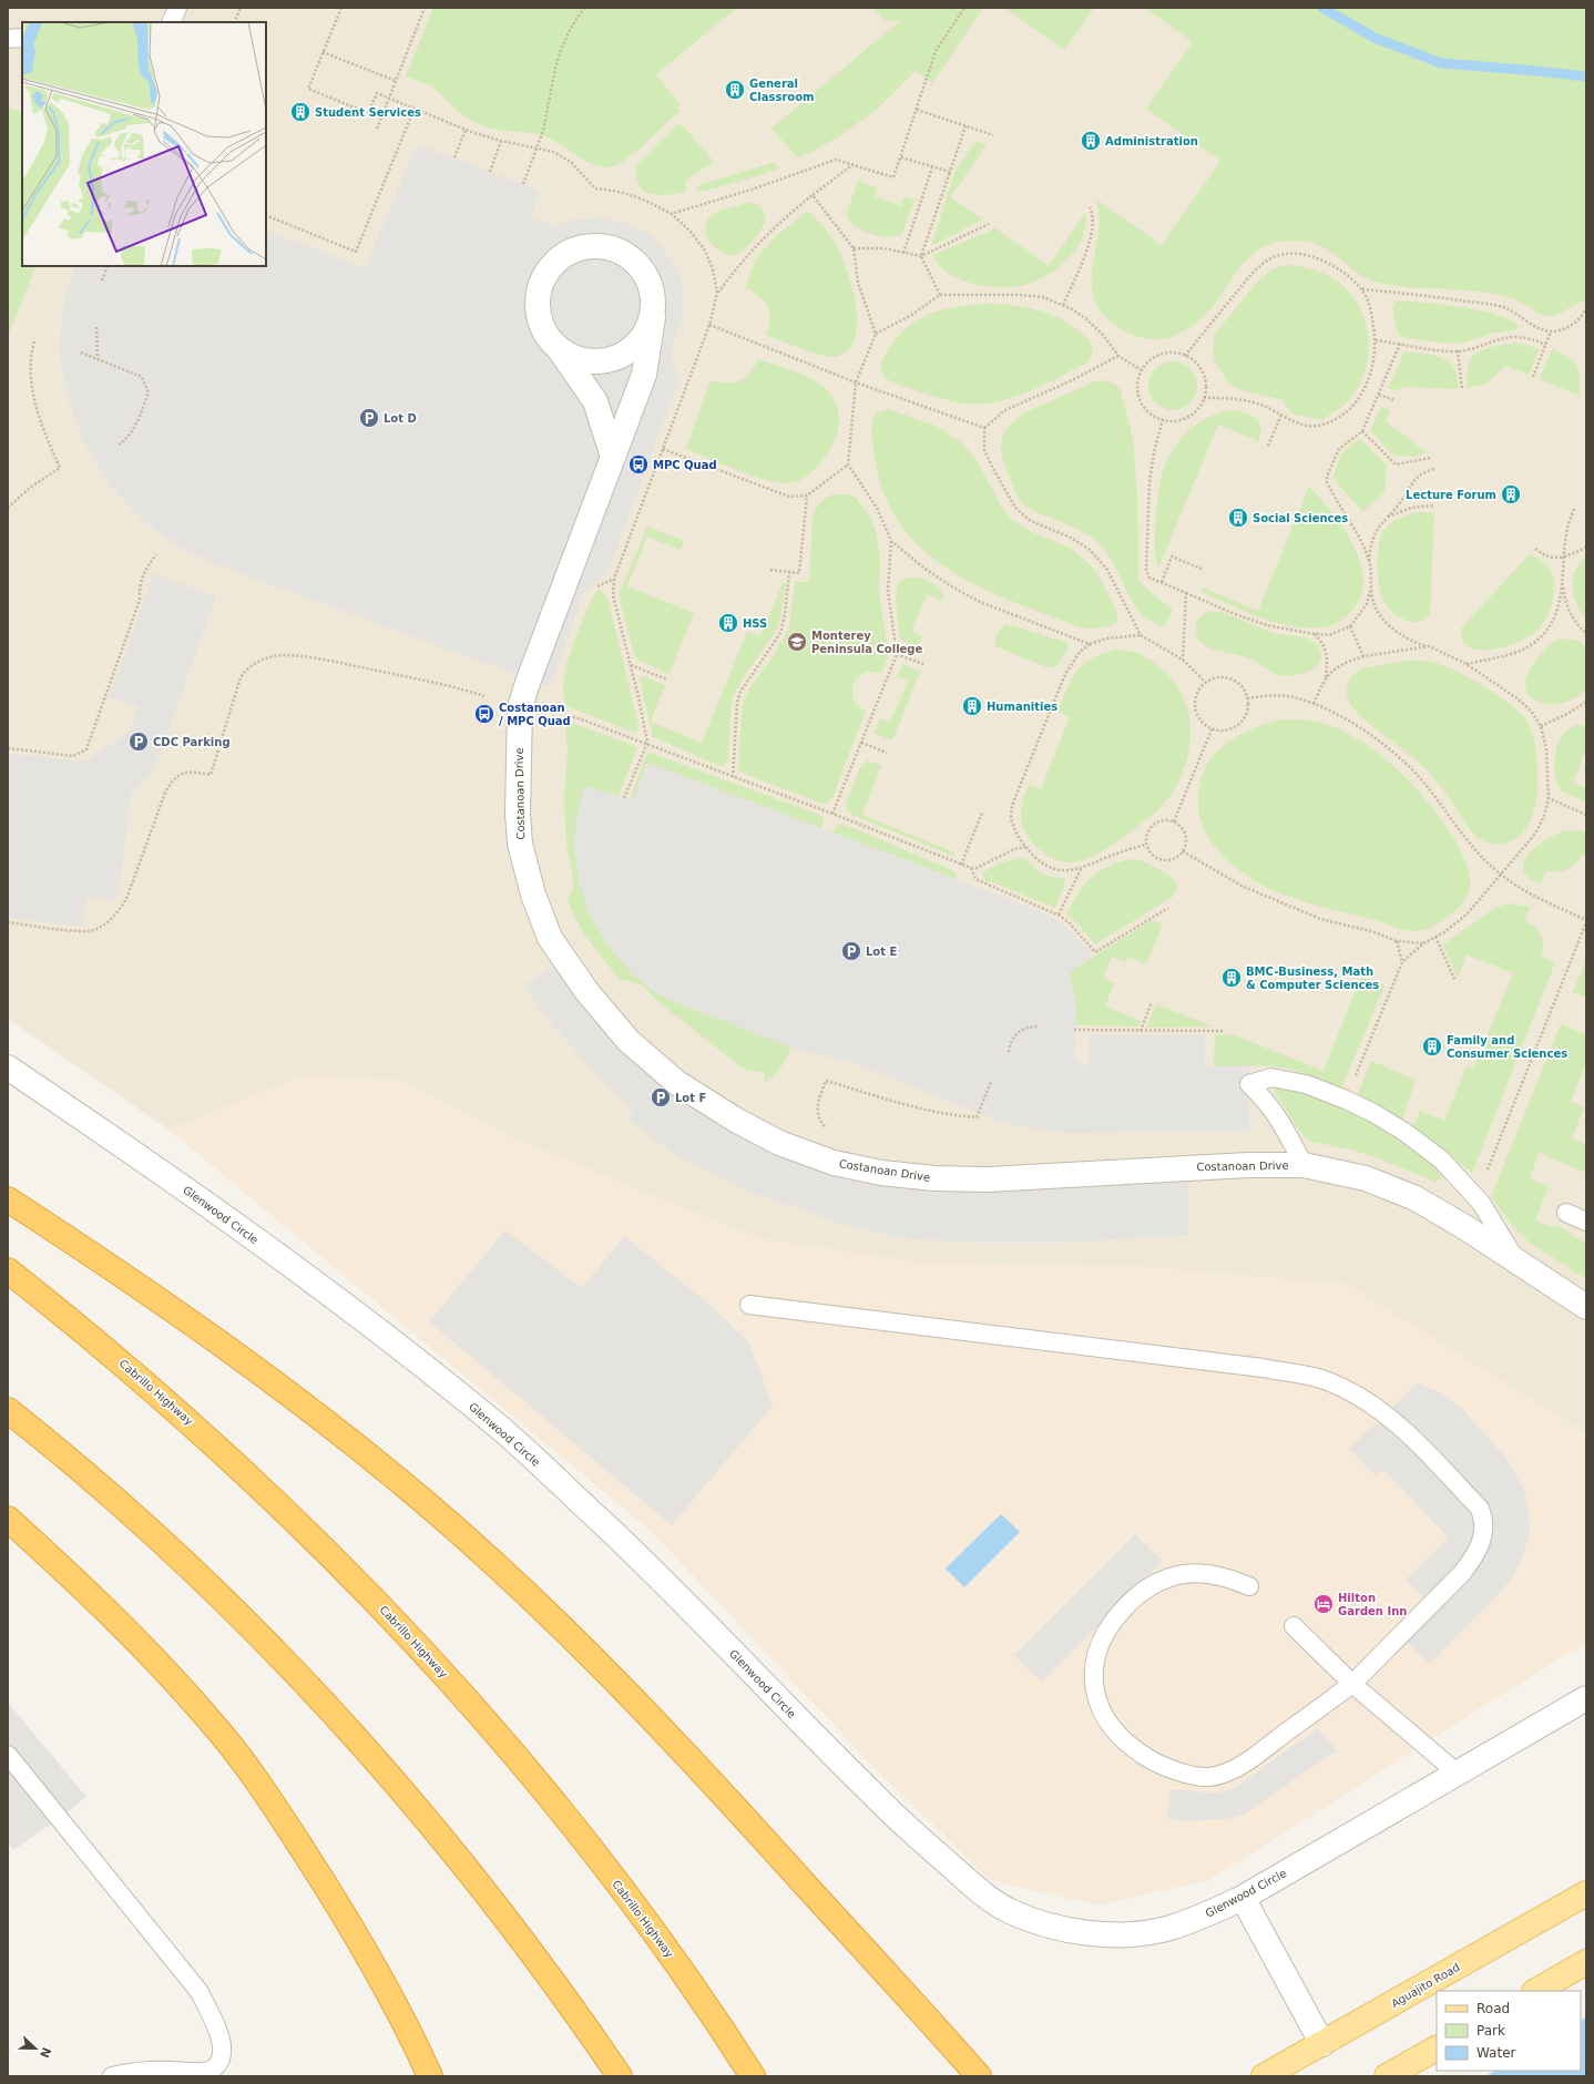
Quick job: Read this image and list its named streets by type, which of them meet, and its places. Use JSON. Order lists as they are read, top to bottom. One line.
{"streets":{"highway":["Cabrillo Highway"],"main road":["Aguajito Road"],"street":["Costanoan Drive","Glenwood Circle"]},"places":{"building":["General Classroom","Student Services","Administration","Lecture Forum","Social Sciences","HSS","Humanities","BMC-Business, Math & Computer Sciences","Family and Consumer Sciences"],"parking":["Lot D","CDC Parking","Lot E","Lot F"],"bus stop":["MPC Quad","Costanoan / MPC Quad"],"school or university":["Monterey Peninsula College"],"hotel":["Hilton Garden Inn"]},"legend":["Road","Park","Water"],"north":"right"}
